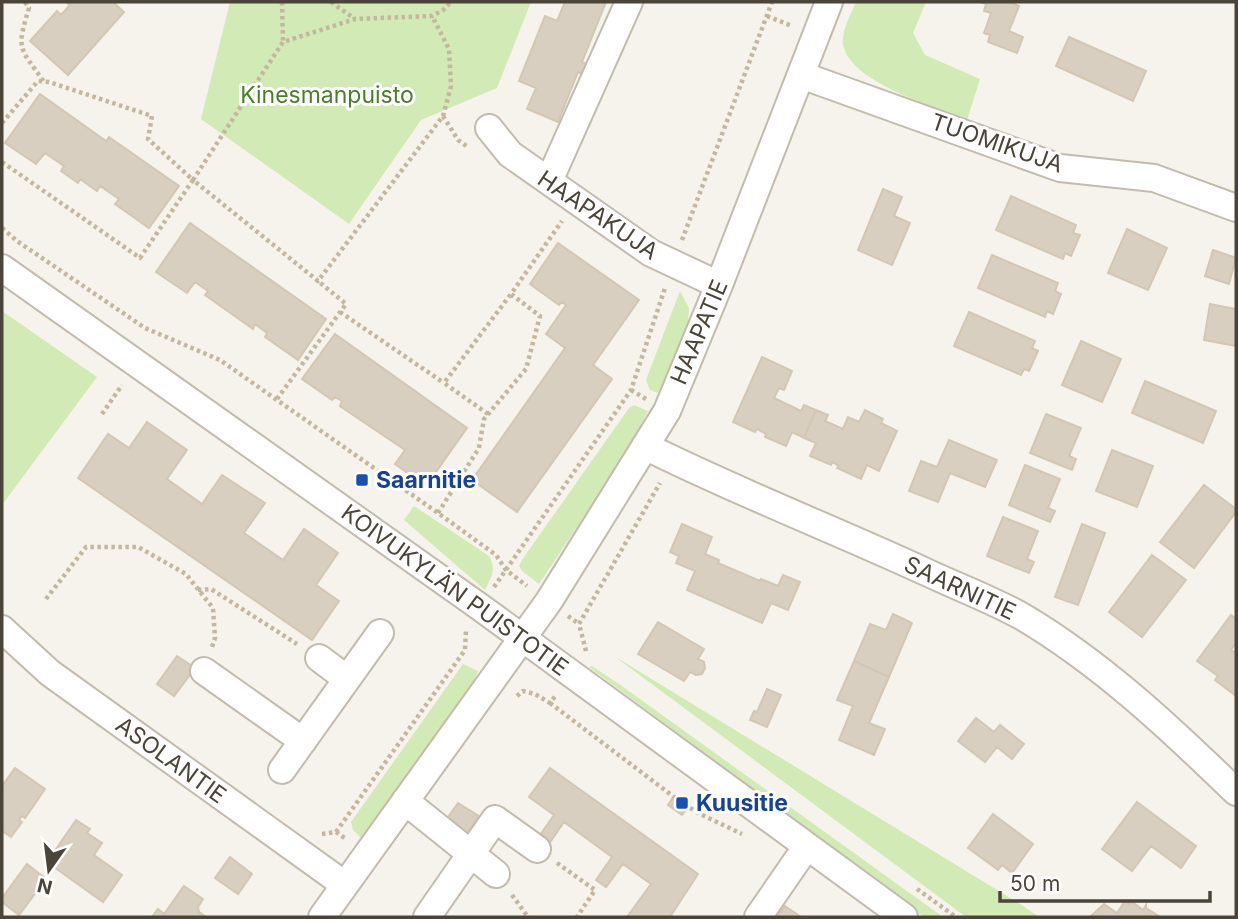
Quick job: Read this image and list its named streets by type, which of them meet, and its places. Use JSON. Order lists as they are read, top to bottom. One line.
{"streets":{"street":["TUOMIKUJA","HAAPAKUJA","HAAPATIE","SAARNITIE","KOIVUKYLÄN PUISTOTIE","ASOLANTIE"]},"crossings":[["TUOMIKUJA","HAAPATIE"],["HAAPAKUJA","HAAPATIE"],["HAAPATIE","SAARNITIE"],["HAAPATIE","KOIVUKYLÄN PUISTOTIE"]],"parks":["Kinesmanpuisto"],"places":{"transit":["Saarnitie","Kuusitie"]},"scale_bar":"50 m","north":"bottom"}
